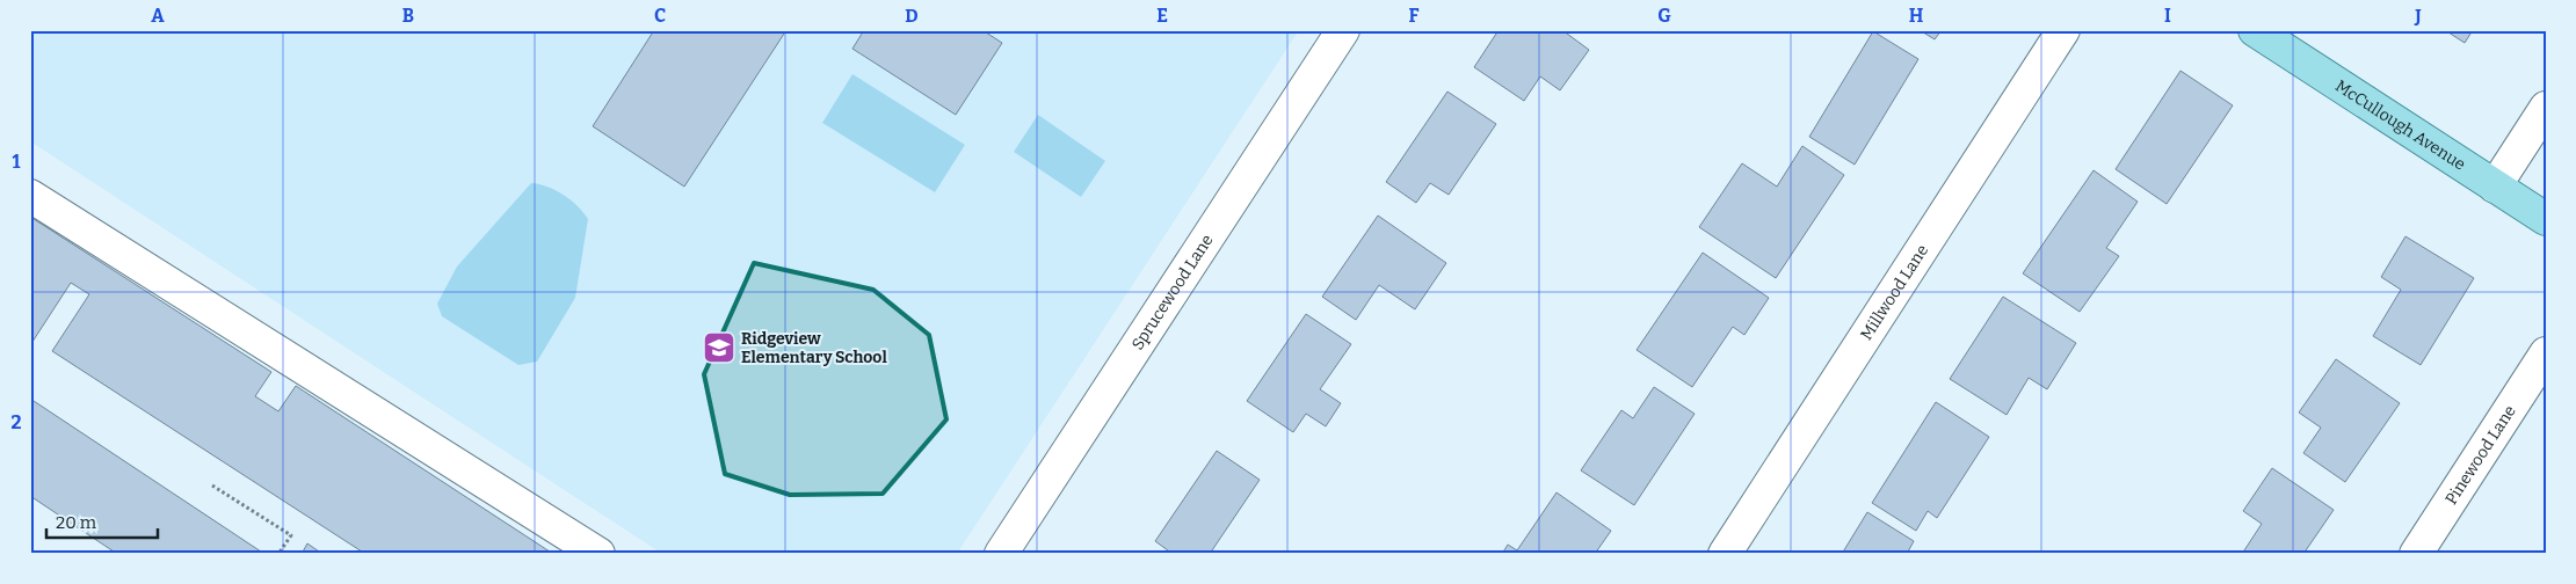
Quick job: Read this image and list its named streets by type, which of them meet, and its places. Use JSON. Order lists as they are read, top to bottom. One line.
{"streets":{"main road":["McCullough Avenue"],"street":["Sprucewood Lane","Millwood Lane","Pinewood Lane"]},"places":{"school or university":["Ridgeview Elementary School"]},"scale_bar":"20 m","grid":{"columns":["A","B","C","D","E","F","G","H","I","J"],"rows":["1","2"]}}
